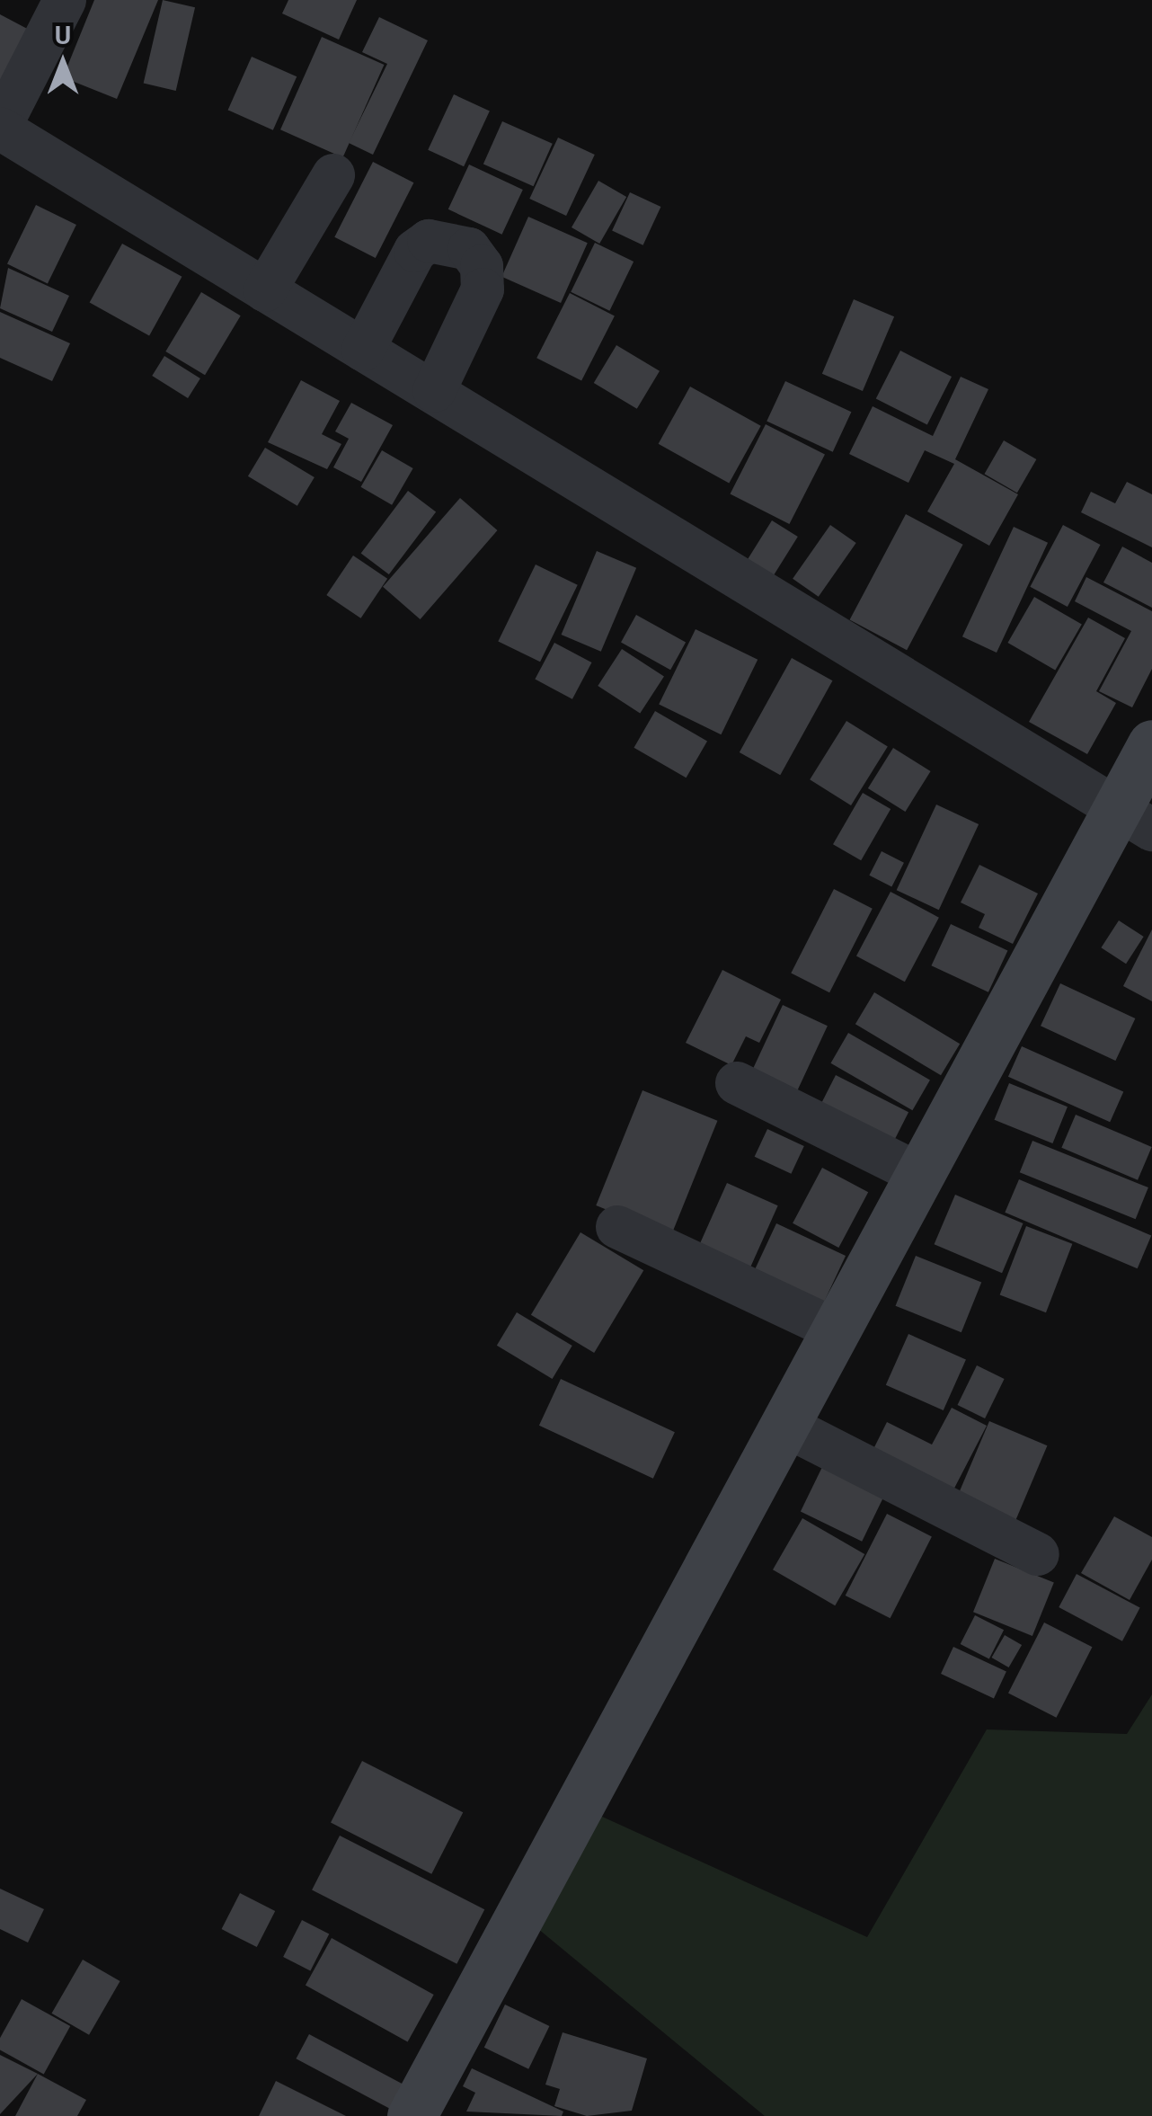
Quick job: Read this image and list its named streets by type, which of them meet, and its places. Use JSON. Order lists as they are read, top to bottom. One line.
{"north":"top"}
